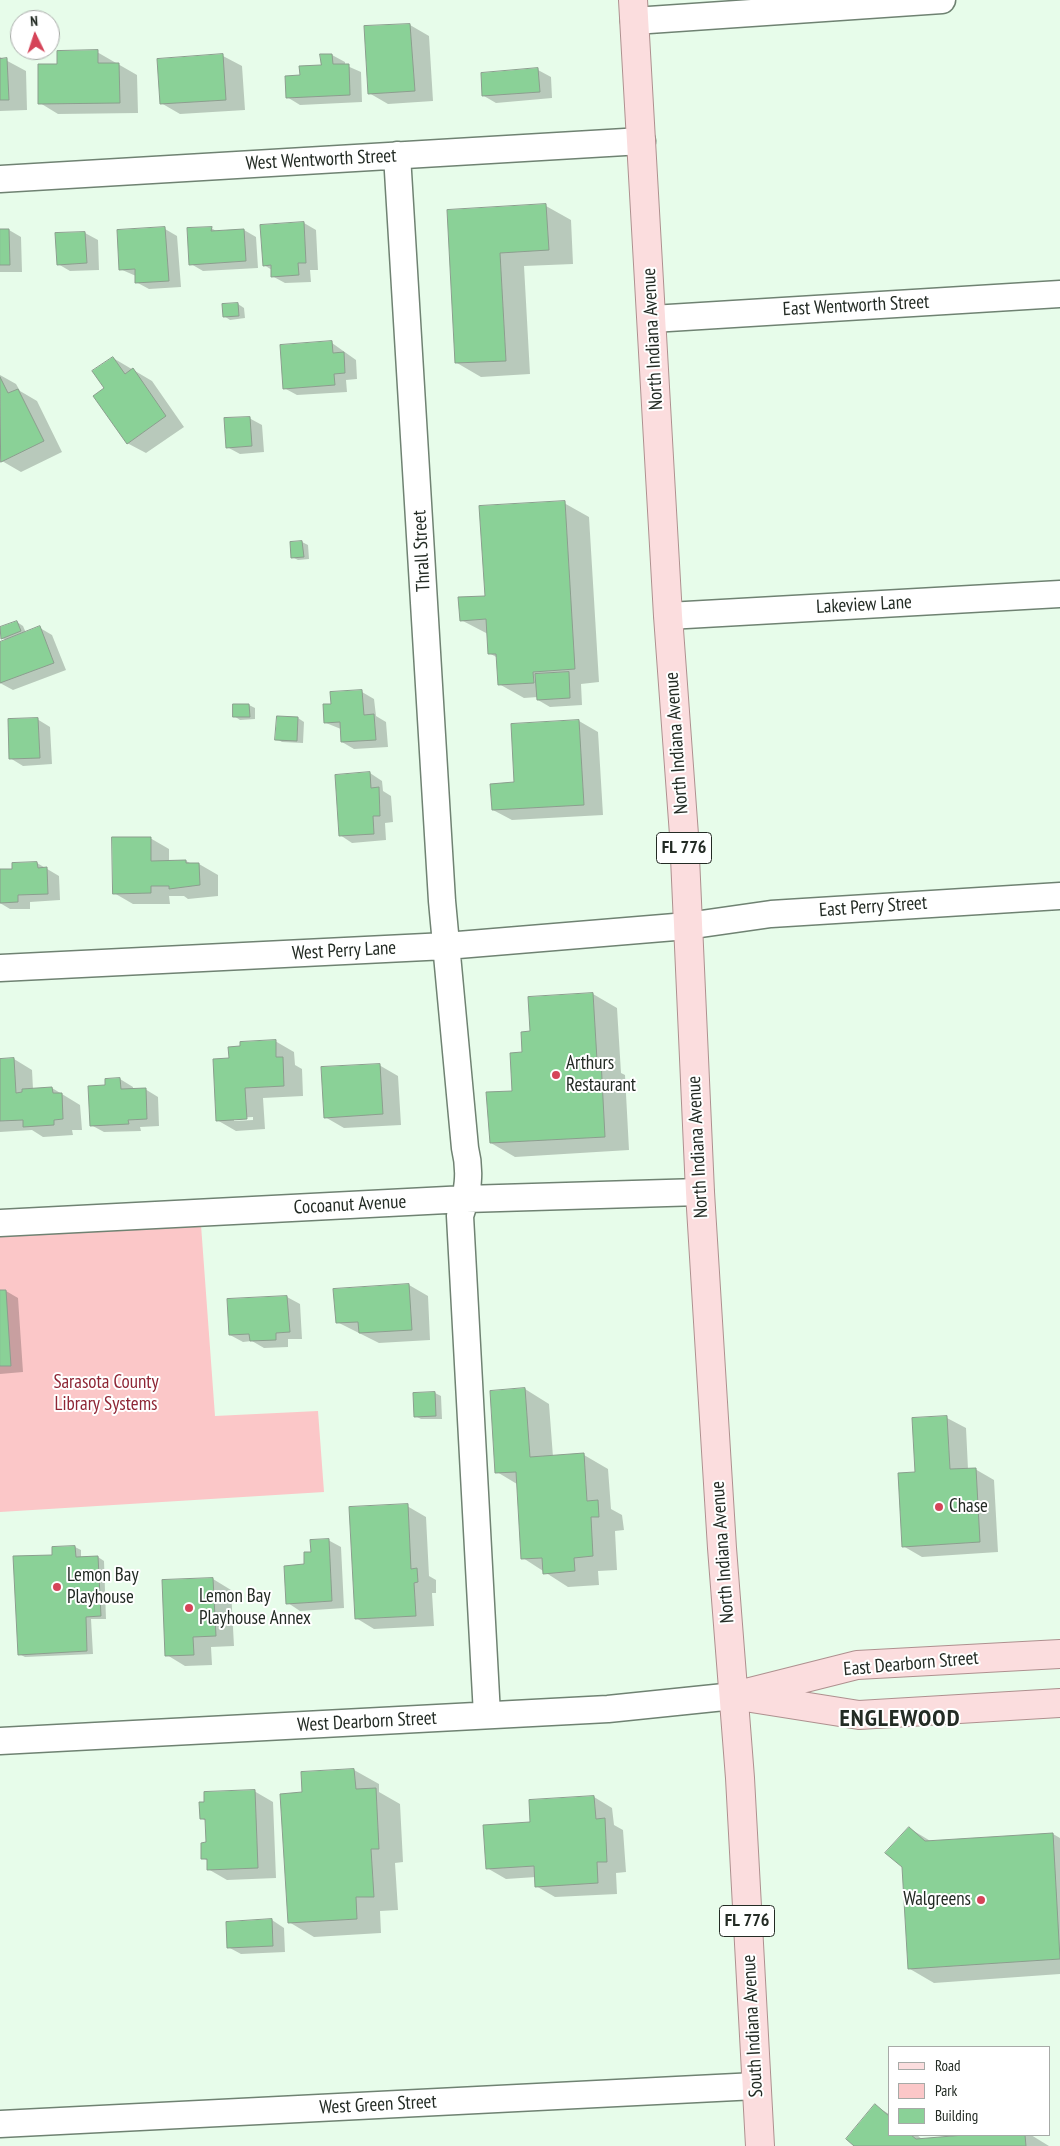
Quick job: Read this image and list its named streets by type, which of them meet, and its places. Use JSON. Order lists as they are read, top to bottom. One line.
{"streets":{"main road":["North Indiana Avenue","FL 776","East Dearborn Street","South Indiana Avenue"],"street":["West Wentworth Street","East Wentworth Street","Thrall Street","Lakeview Lane","East Perry Street","West Perry Lane","Cocoanut Avenue","West Dearborn Street","West Green Street"]},"crossings":[["West Wentworth Street","North Indiana Avenue"],["West Wentworth Street","Thrall Street"],["East Wentworth Street","North Indiana Avenue"],["North Indiana Avenue","Lakeview Lane"],["North Indiana Avenue","East Perry Street"],["North Indiana Avenue","West Perry Lane"],["North Indiana Avenue","Cocoanut Avenue"],["North Indiana Avenue","East Dearborn Street"],["North Indiana Avenue","West Dearborn Street"],["North Indiana Avenue","South Indiana Avenue"],["Thrall Street","West Perry Lane"],["Thrall Street","Cocoanut Avenue"],["Thrall Street","West Dearborn Street"],["East Perry Street","West Perry Lane"],["East Dearborn Street","West Dearborn Street"],["East Dearborn Street","South Indiana Avenue"],["West Dearborn Street","South Indiana Avenue"],["South Indiana Avenue","West Green Street"]],"districts":["ENGLEWOOD"],"parks":["Sarasota County Library Systems"],"places":["Arthurs Restaurant","Chase","Lemon Bay Playhouse","Lemon Bay Playhouse Annex","Walgreens"],"legend":["Road","Park","Building"],"north":"top"}
